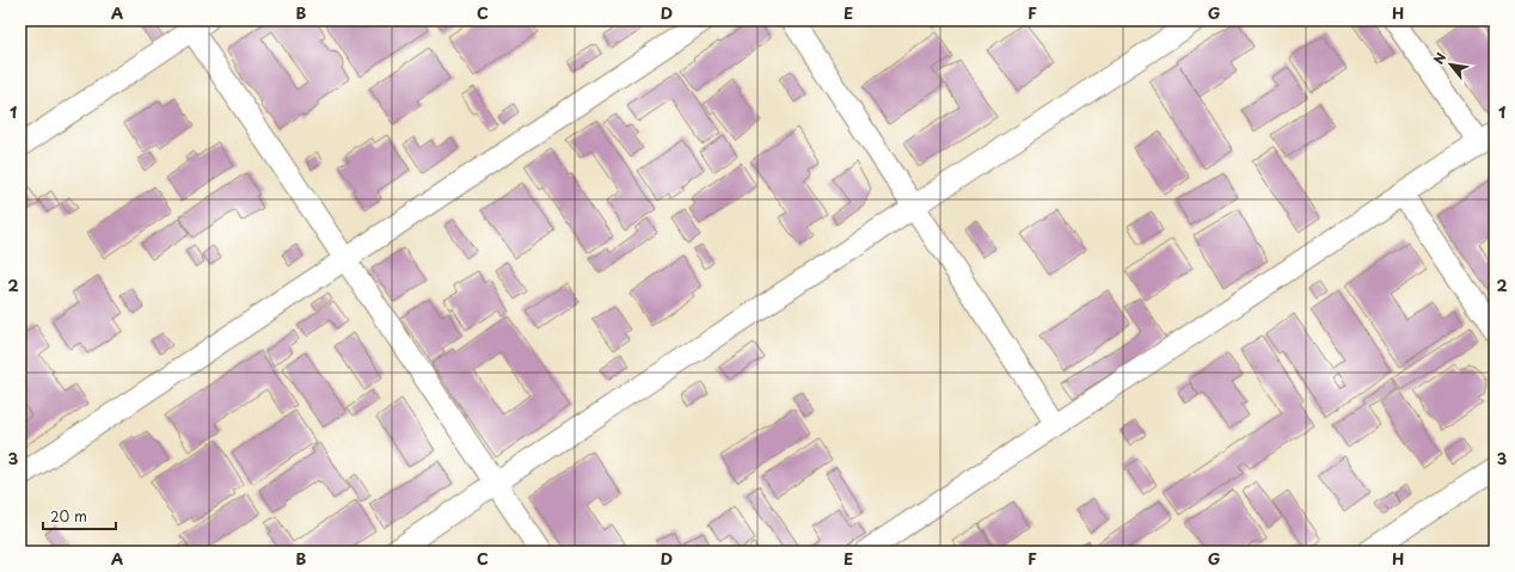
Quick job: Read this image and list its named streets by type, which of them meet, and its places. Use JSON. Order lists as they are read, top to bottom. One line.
{"scale_bar":"20 m","north":"top left","grid":{"columns":["A","B","C","D","E","F","G","H"],"rows":["1","2","3"]}}
